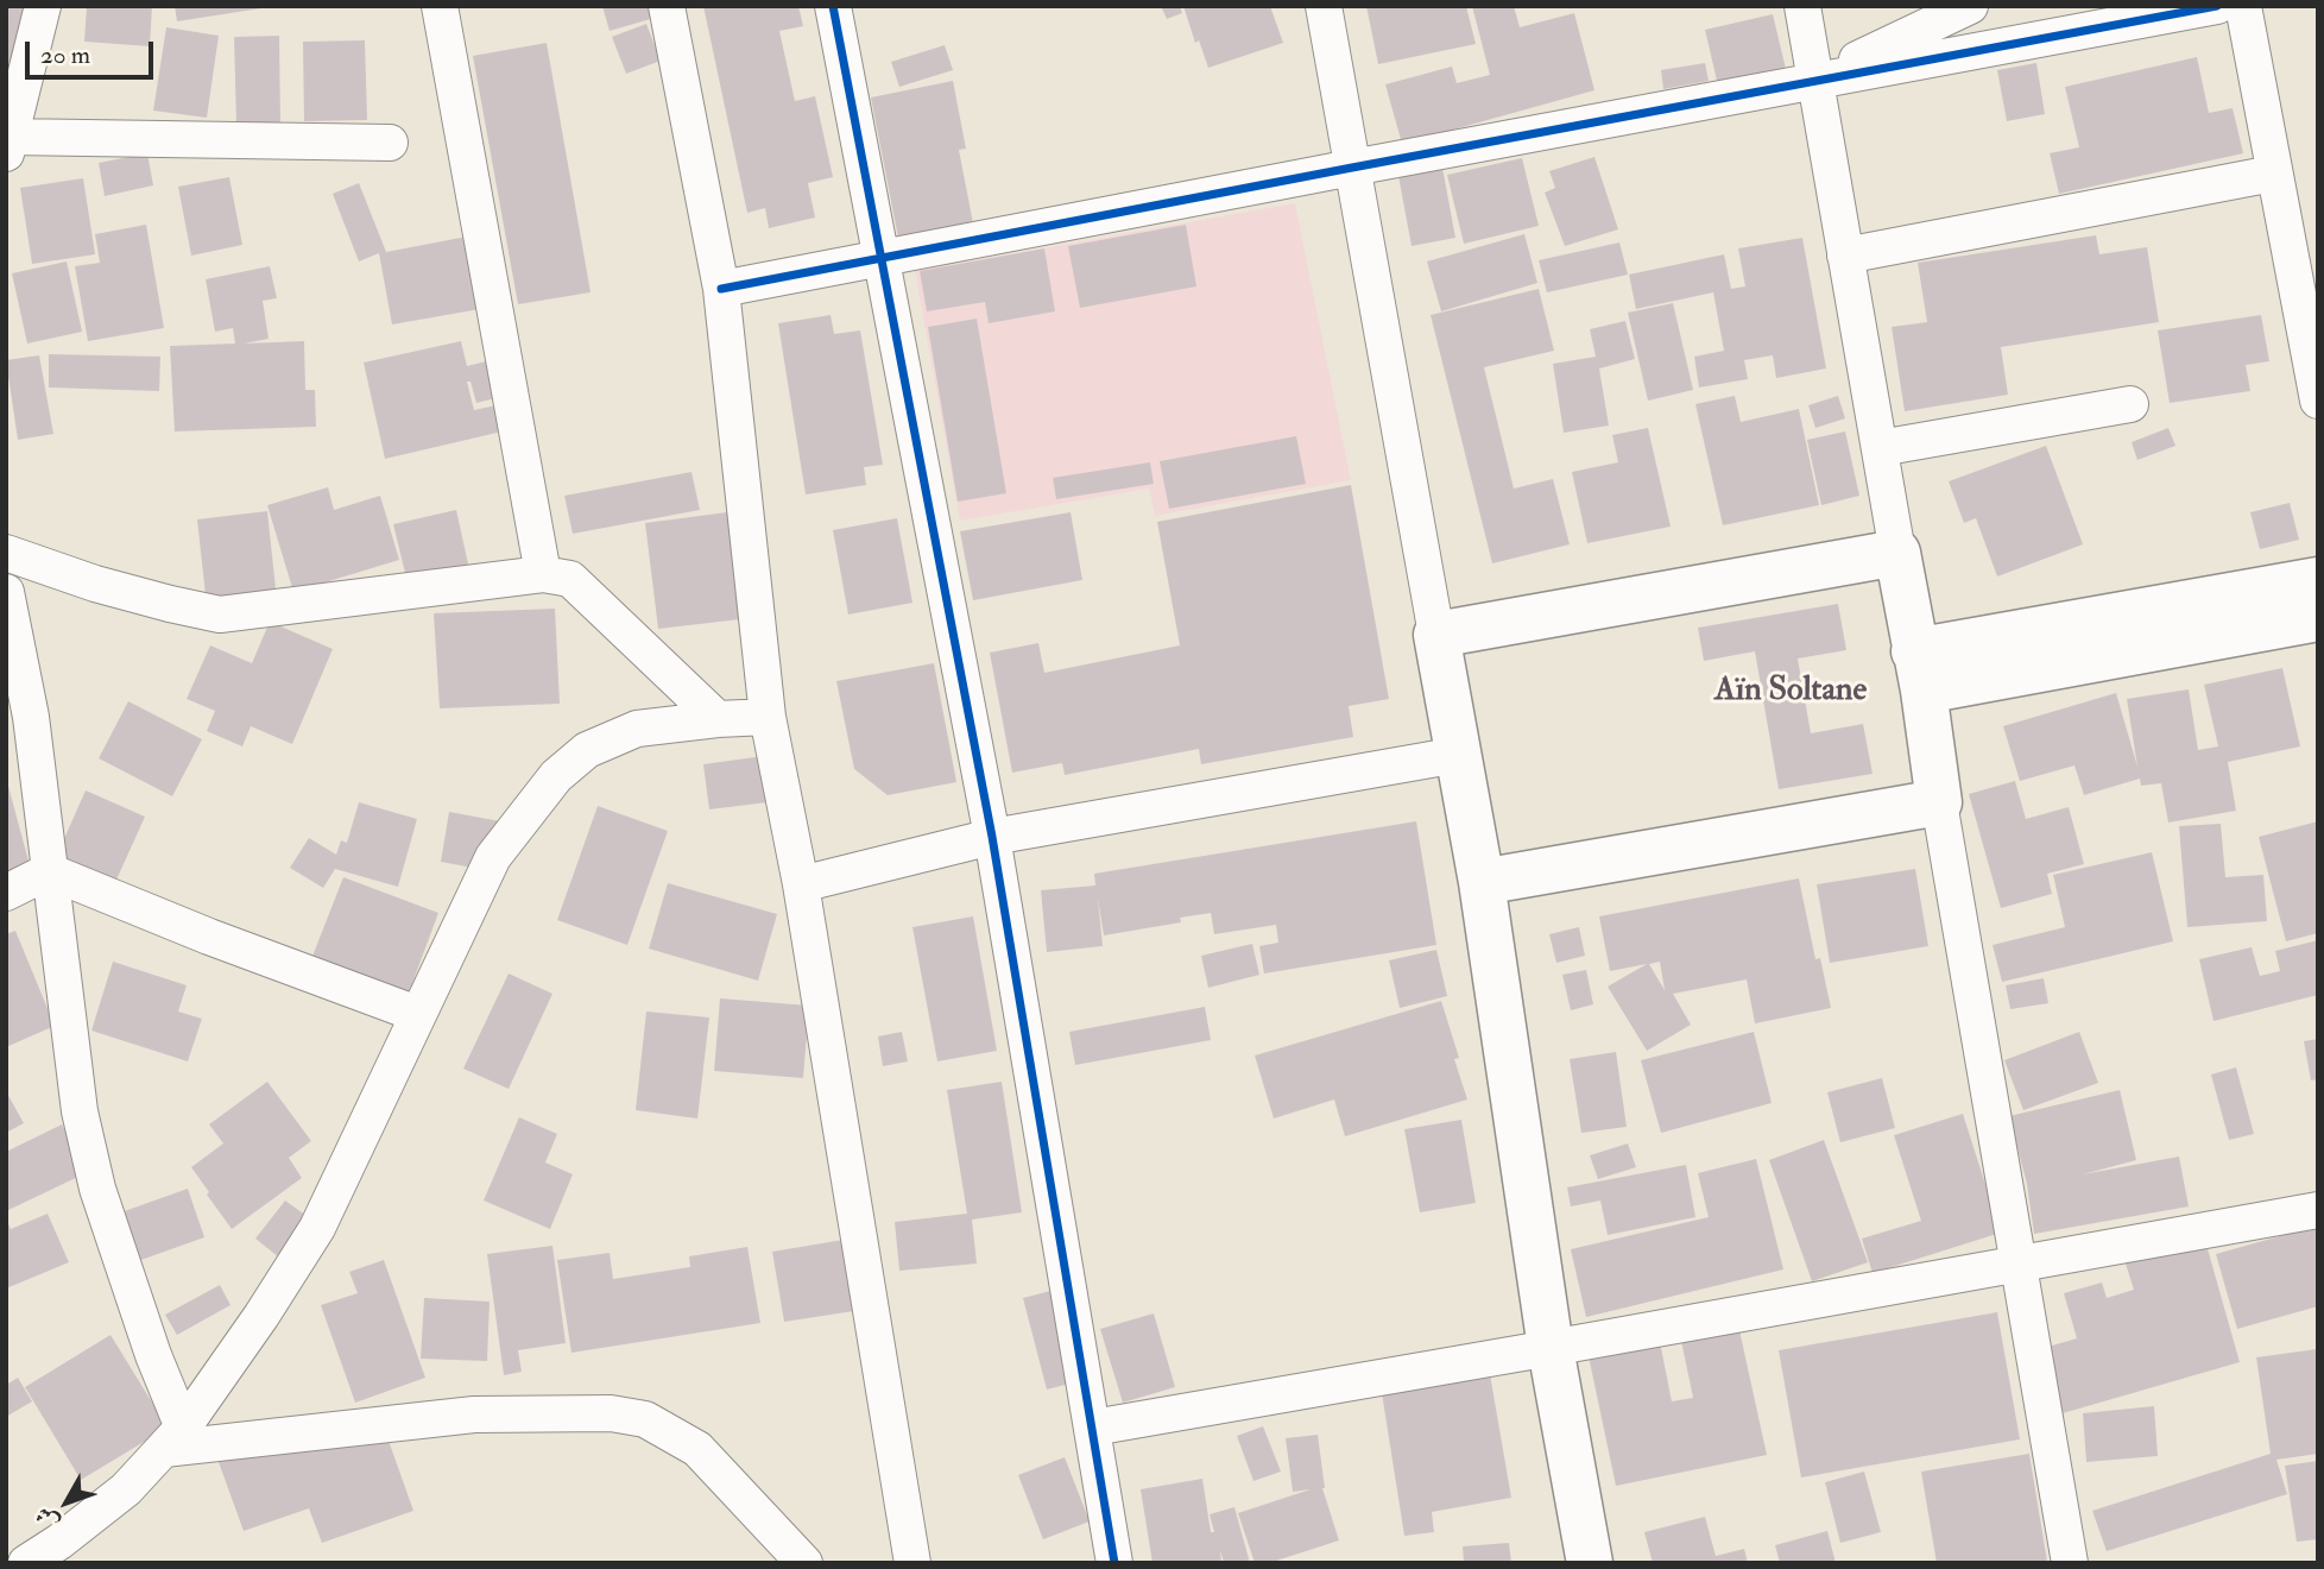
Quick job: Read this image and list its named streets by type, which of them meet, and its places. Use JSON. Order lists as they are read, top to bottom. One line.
{"districts":["Aïn Soltane"],"scale_bar":"20 m","north":"bottom left"}
